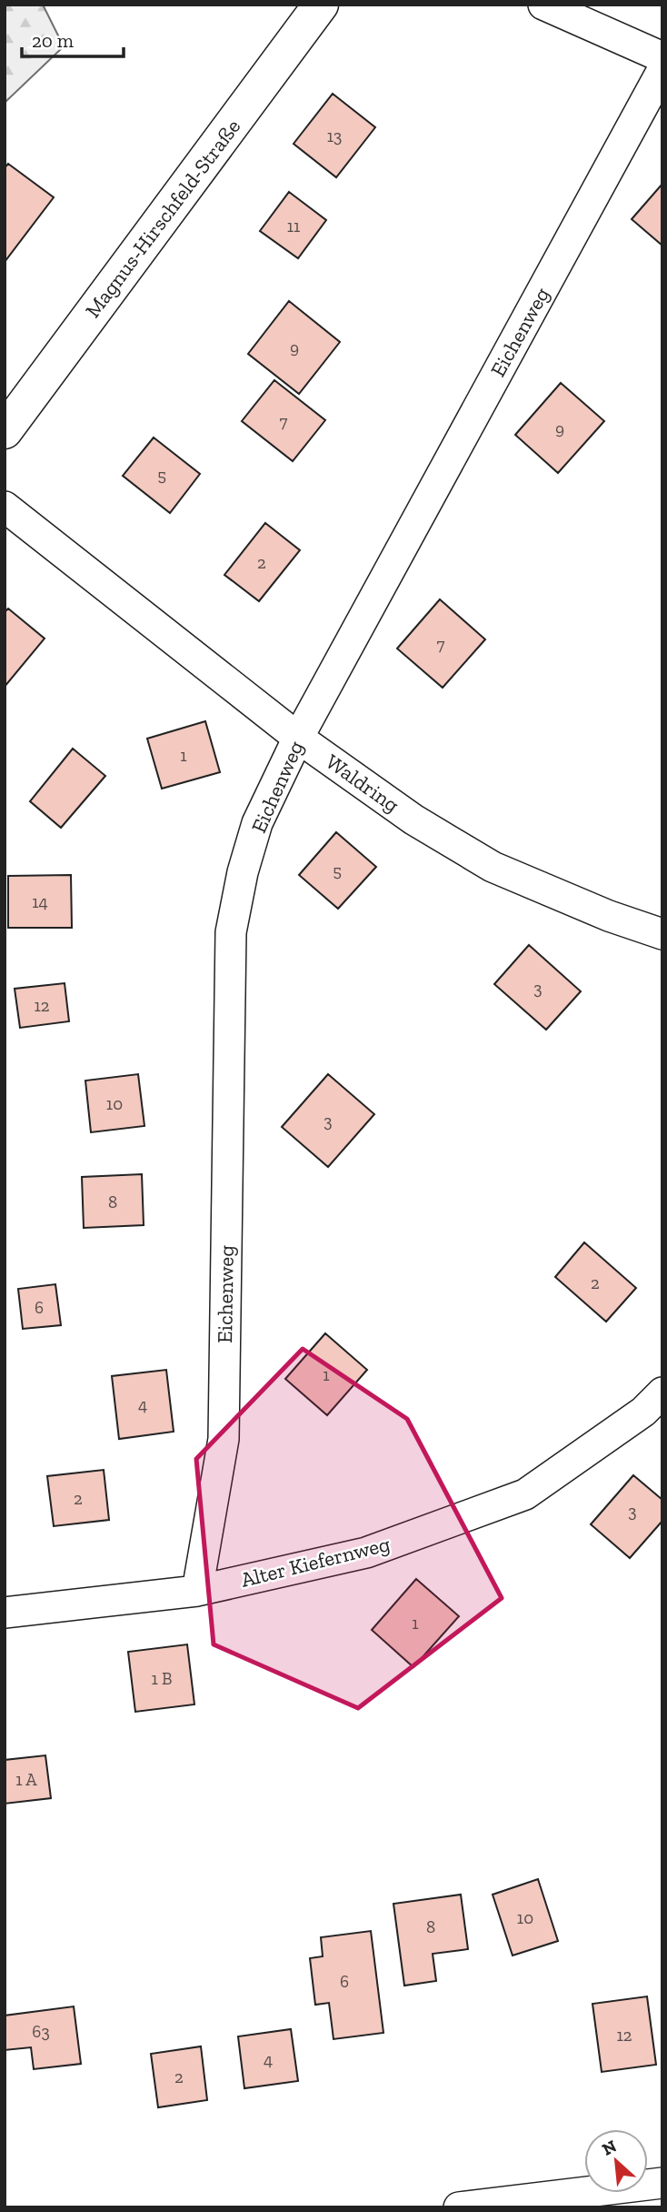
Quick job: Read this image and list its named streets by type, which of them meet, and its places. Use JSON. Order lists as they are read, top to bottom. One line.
{"streets":{"street":["Magnus-Hirschfeld-Straße","Eichenweg","Waldring","Alter Kiefernweg"]},"crossings":[["Eichenweg","Waldring"],["Eichenweg","Alter Kiefernweg"]],"house_numbers":["13","11","9","7","9","5","2","7","1","5","14","3","12","10","3","8","2","6","1","4","2","3","1","1 B","1 A","10","8","6","63","12","4","2"],"scale_bar":"20 m","north":"top left"}
